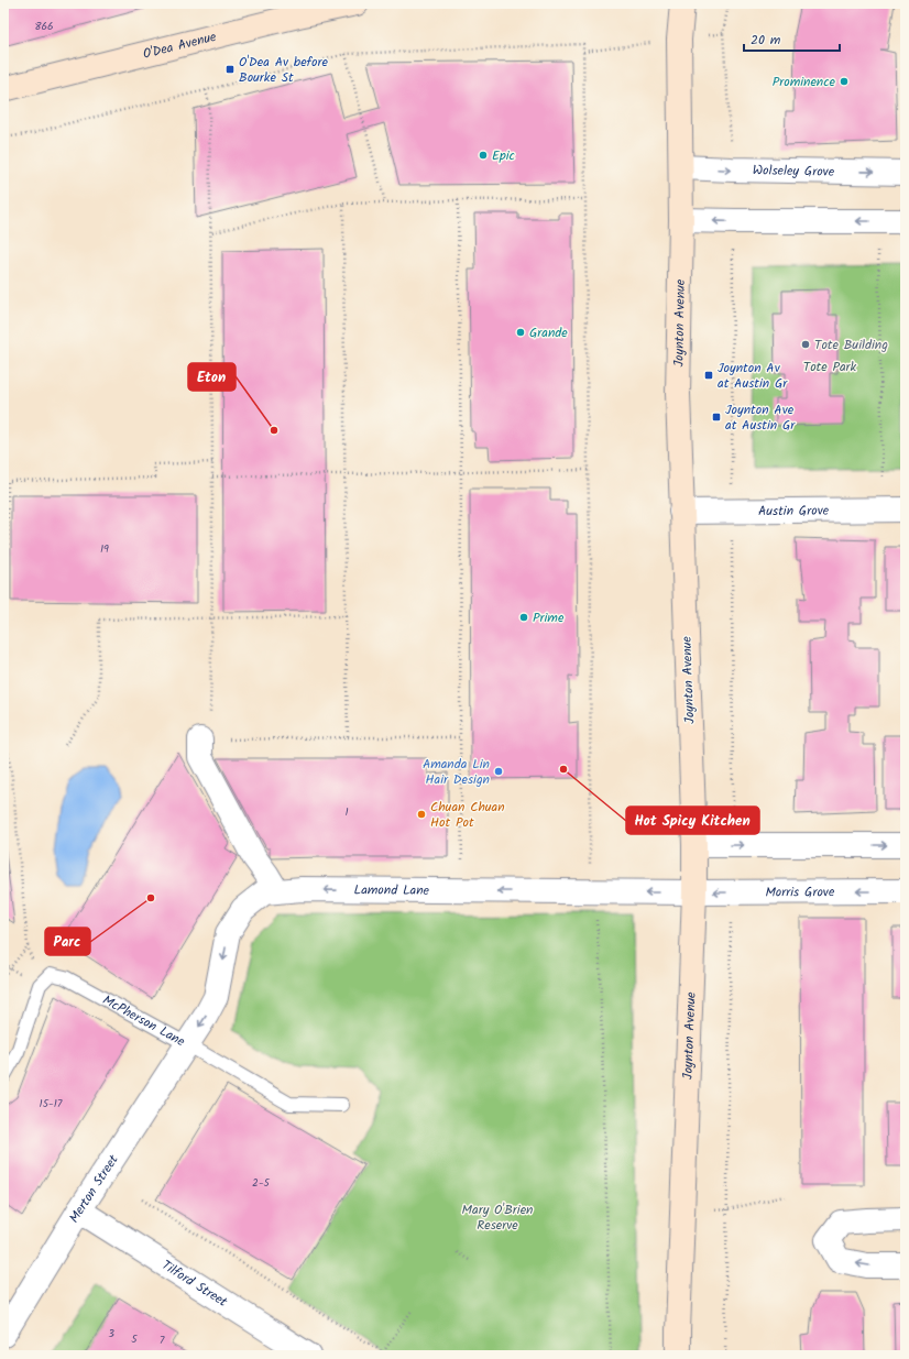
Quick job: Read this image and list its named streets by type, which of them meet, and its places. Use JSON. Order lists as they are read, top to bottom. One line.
{"streets":{"street":["O'Dea Avenue","Wolseley Grove","Joynton Avenue","Austin Grove","Lamond Lane","Morris Grove","Merton Street","Tilford Street"],"lane":["McPherson Lane"]},"crossings":[["Wolseley Grove","Joynton Avenue"],["Joynton Avenue","Austin Grove"],["Joynton Avenue","Lamond Lane"],["Joynton Avenue","Morris Grove"],["Lamond Lane","Morris Grove"],["Lamond Lane","McPherson Lane"],["Lamond Lane","Merton Street"],["McPherson Lane","Merton Street"],["Merton Street","Tilford Street"]],"one_way":["Lamond Lane"],"parks":["Tote Park","Mary O'Brien Reserve"],"places":{"transit":["O'Dea Av before Bourke St","Joynton Av at Austin Gr","Joynton Ave at Austin Gr"],"other":["Prominence","Epic","Grande","Tote Building","Eton","Prime","Hot Spicy Kitchen","Amanda Lin Hair Design","Chuan Chuan Hot Pot","Parc"]},"house_numbers":["866","19","1","15-17","2-5","3","5","7"],"scale_bar":"20 m"}
